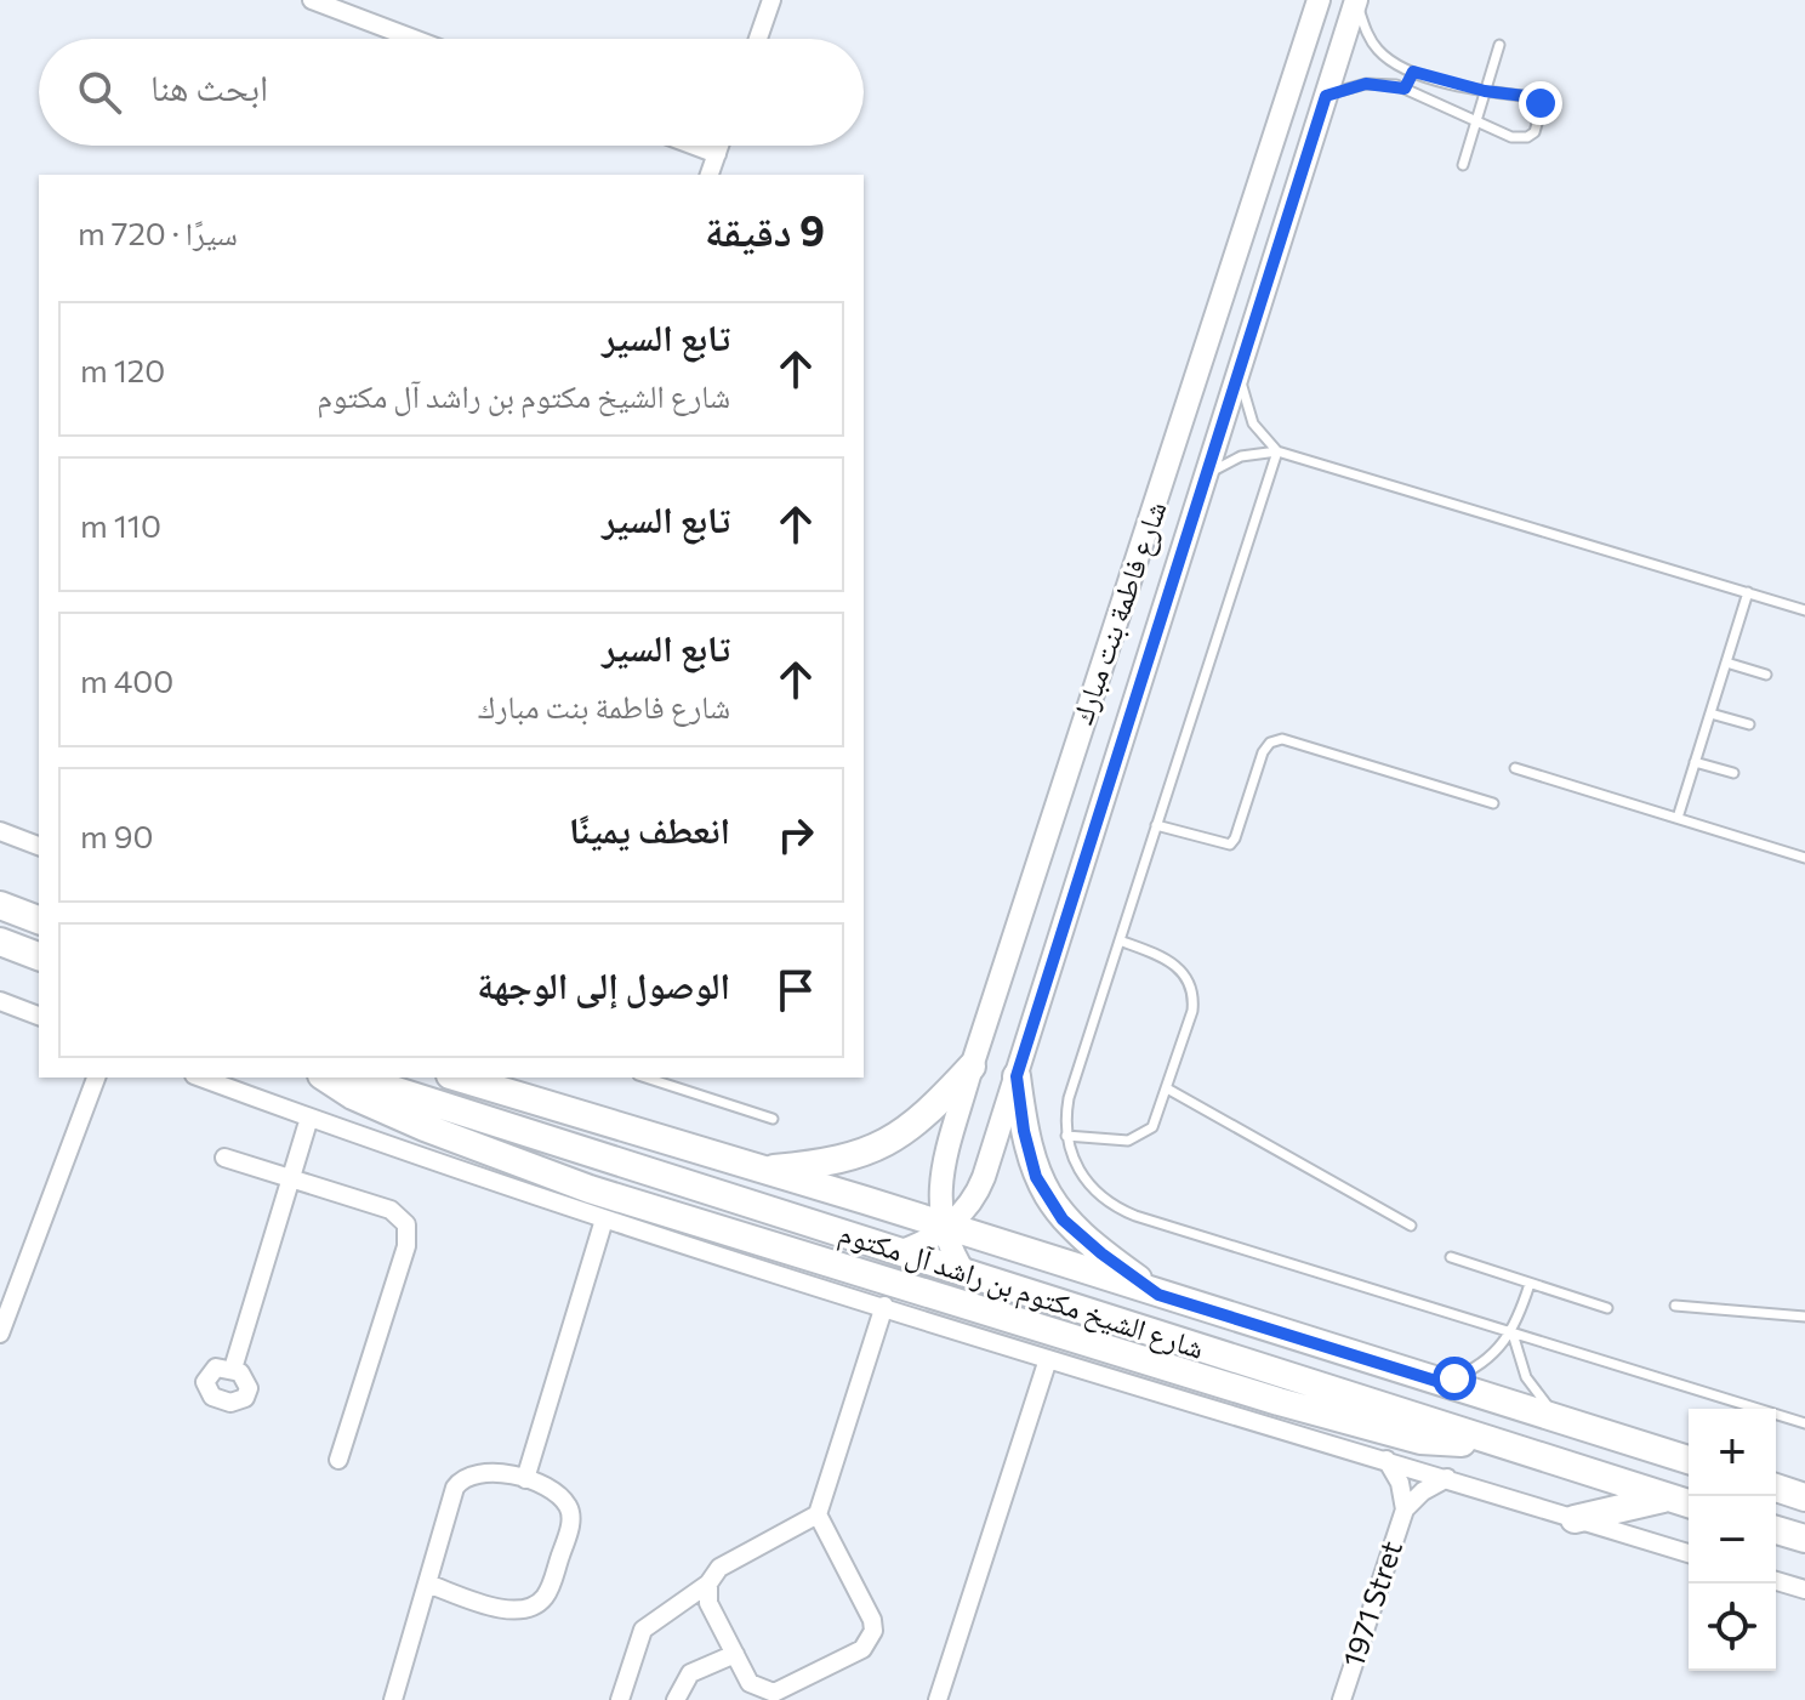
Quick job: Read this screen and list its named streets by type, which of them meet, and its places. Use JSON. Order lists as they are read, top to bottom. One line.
{"streets":{"main road":["شارع الشيخ مكتوم بن راشد آل مكتوم"],"street":["شارع فاطمة بنت مبارك","1971 Stret"]},"crossings":[["شارع فاطمة بنت مبارك","شارع الشيخ مكتوم بن راشد آل مكتوم"]],"page":{"search":"ابحث هنا","heading":["9 دقيقة","سيرًا · 720 m"],"list":[["تابع السير","شارع الشيخ مكتوم بن راشد آل مكتوم","120 m"],["تابع السير","110 m"],["تابع السير","شارع فاطمة بنت مبارك","400 m"],["انعطف يمينًا","90 m"],"الوصول إلى الوجهة"],"map_buttons":["+","−"]}}
